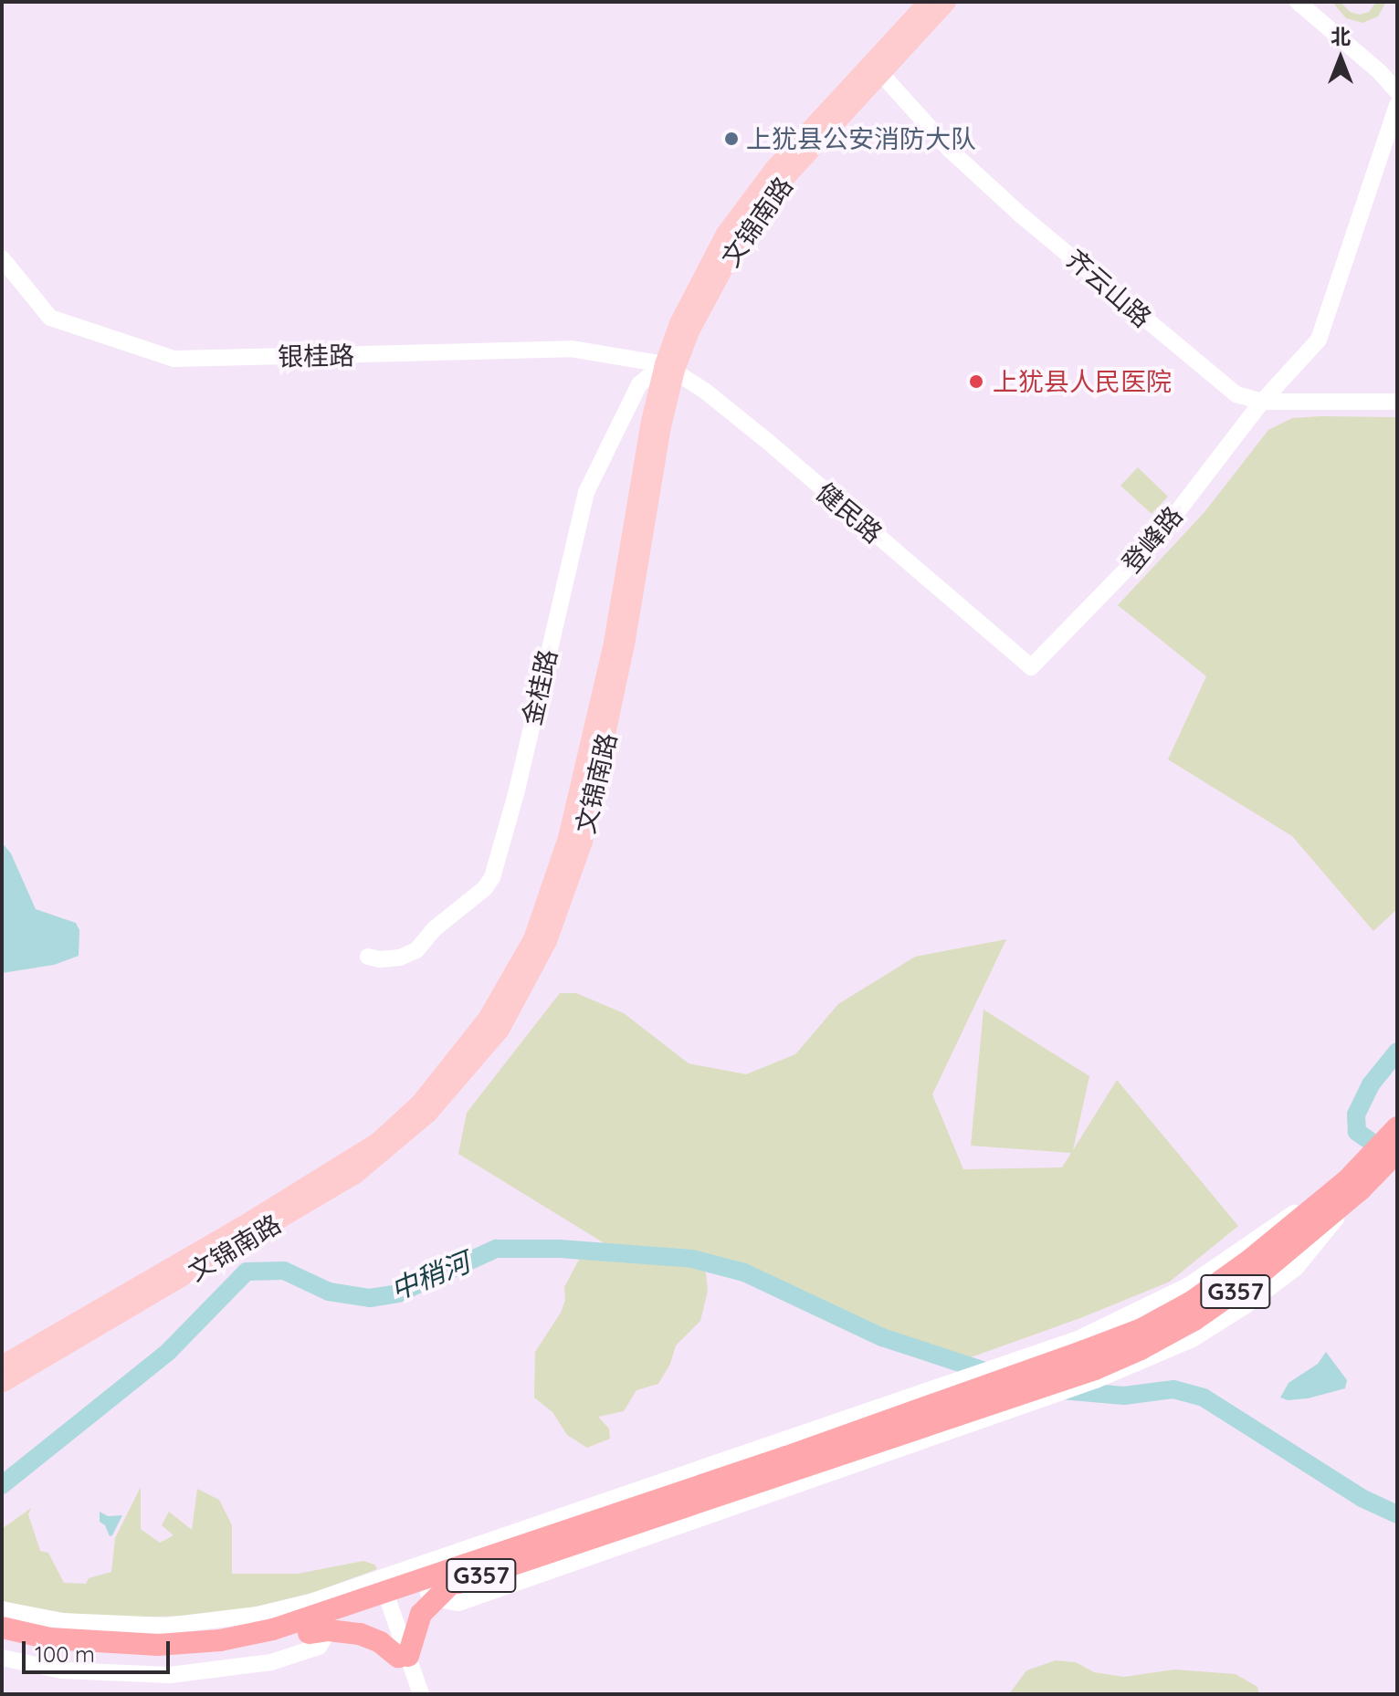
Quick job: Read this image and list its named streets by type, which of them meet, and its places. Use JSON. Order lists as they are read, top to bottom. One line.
{"streets":{"highway":["G357"],"main road":["文锦南路"],"street":["齐云山路","银桂路","健民路","登峰路","金桂路"]},"crossings":[["文锦南路","齐云山路"],["文锦南路","银桂路"],["文锦南路","健民路"],["文锦南路","金桂路"],["齐云山路","登峰路"],["银桂路","健民路"],["银桂路","金桂路"],["健民路","登峰路"],["健民路","金桂路"]],"water":["中稍河"],"places":["上犹县公安消防大队","上犹县人民医院"],"scale_bar":"100 m","north":"top"}
